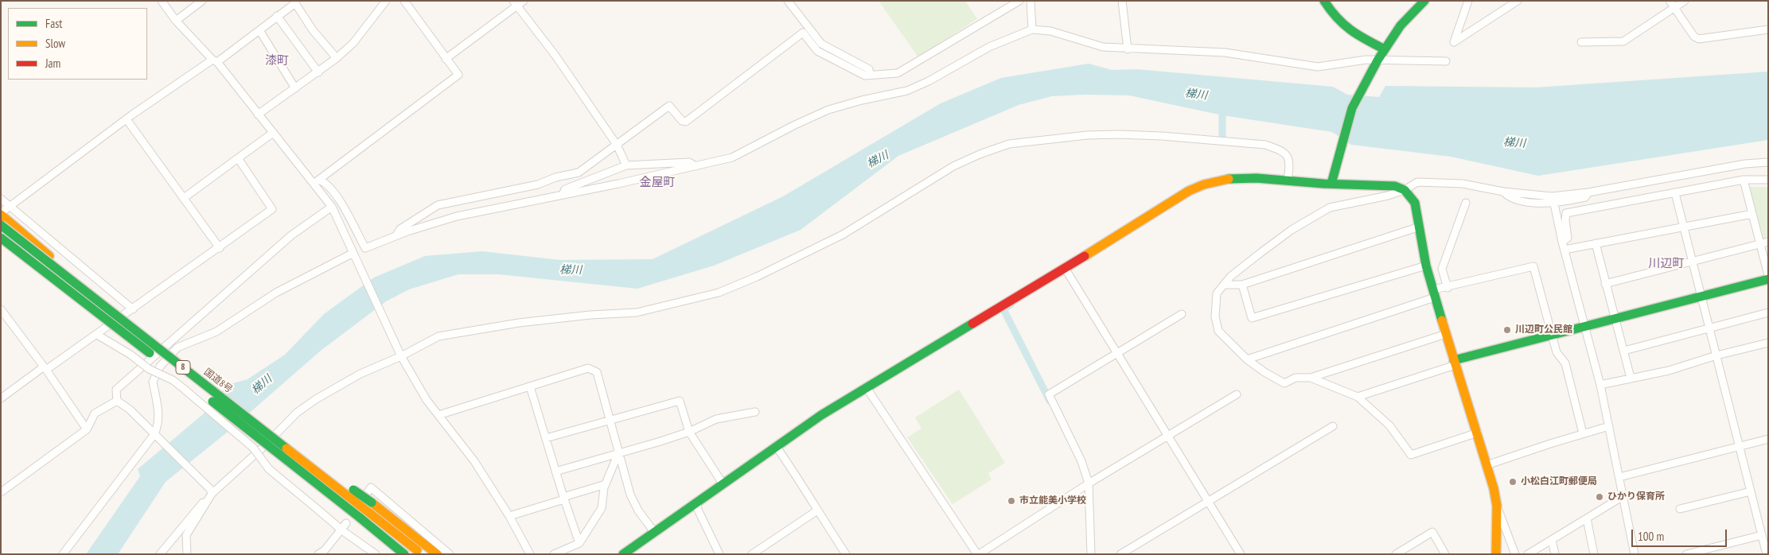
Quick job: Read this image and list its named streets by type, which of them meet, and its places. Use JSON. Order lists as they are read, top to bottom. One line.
{"streets":{"main road":["8","国道8号"]},"districts":["漆町","金屋町","川辺町"],"water":["梯川"],"places":["川辺町公民館","小松白江町郵便局","ひかり保育所","市立能美小学校"],"legend":["Fast","Slow","Jam"],"scale_bar":"100 m"}
